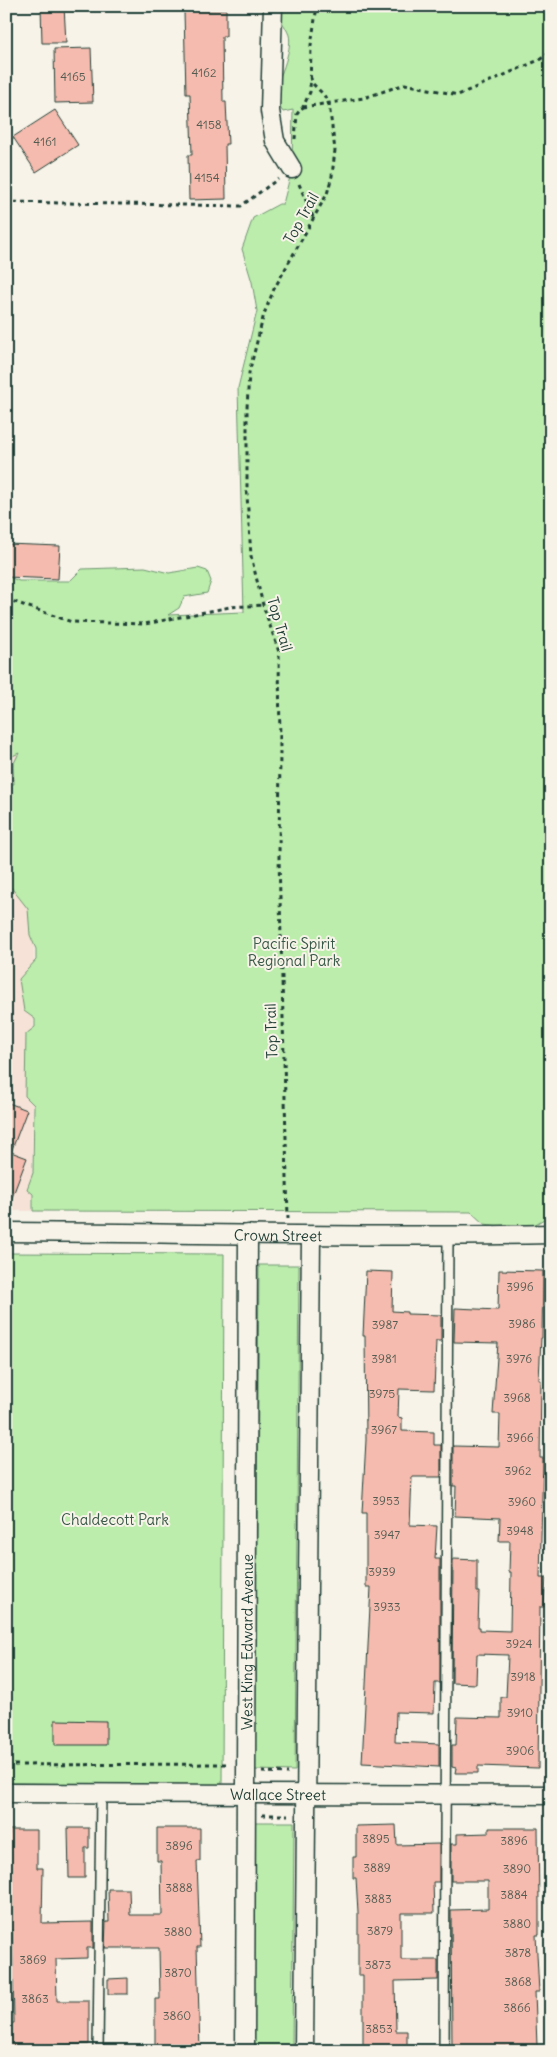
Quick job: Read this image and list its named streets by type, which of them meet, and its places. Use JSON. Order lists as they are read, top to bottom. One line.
{"streets":{"street":["Crown Street","West King Edward Avenue","Wallace Street"],"path":["Top Trail"]},"crossings":[["Top Trail","Crown Street"],["Crown Street","West King Edward Avenue"],["West King Edward Avenue","Wallace Street"]],"parks":["Pacific Spirit Regional Park","Chaldecott Park"],"house_numbers":["4162","4165","4158","4161","4154","3996","3986","3987","3981","3976","3975","3968","3967","3966","3962","3953","3960","3948","3947","3939","3933","3924","3918","3910","3906","3895","3896","3896","3889","3890","3888","3884","3883","3880","3879","3880","3878","3869","3873","3870","3868","3863","3866","3860","3853"]}
